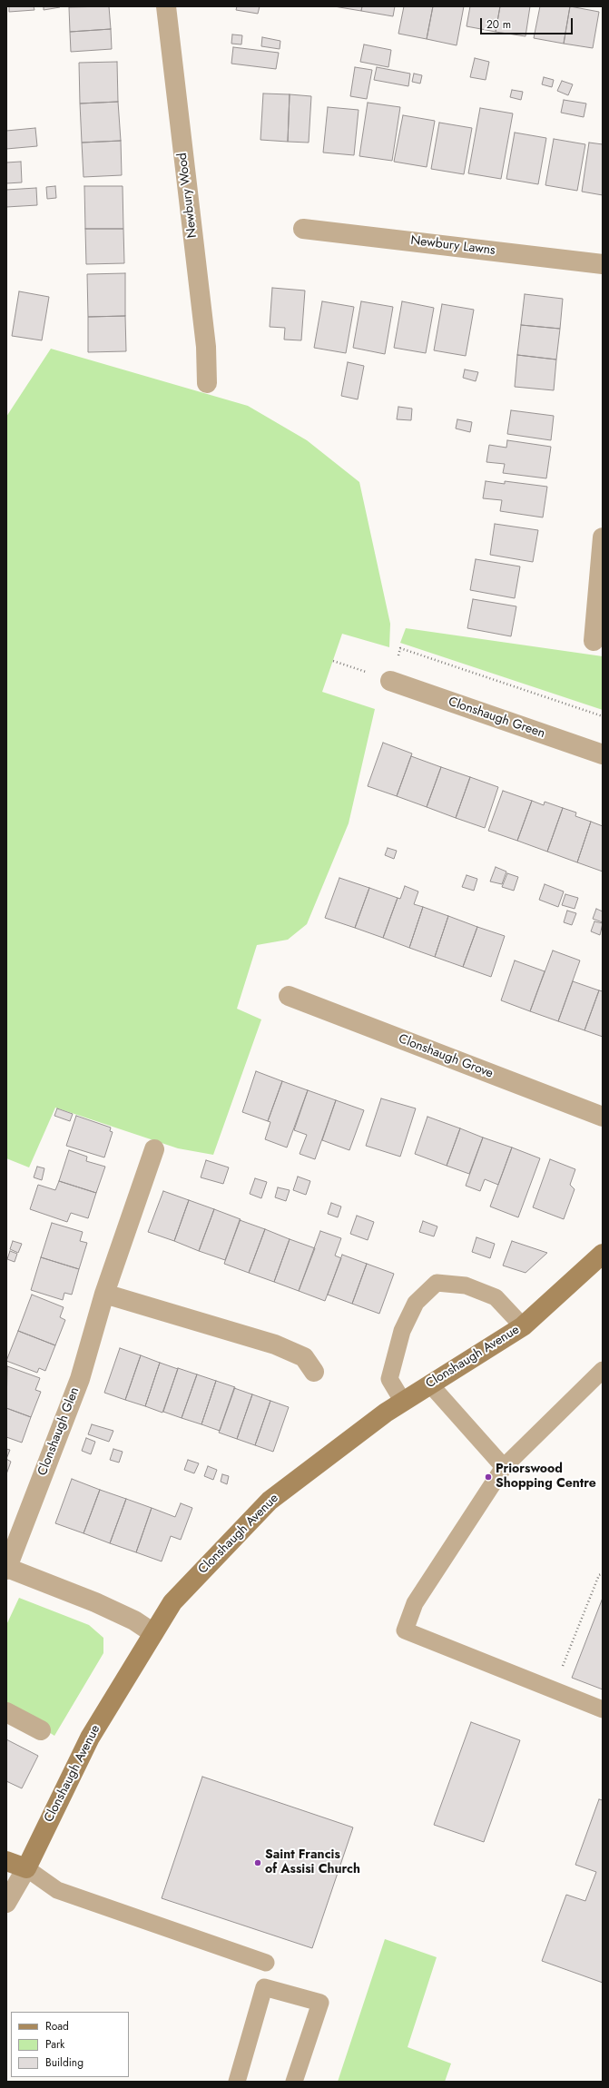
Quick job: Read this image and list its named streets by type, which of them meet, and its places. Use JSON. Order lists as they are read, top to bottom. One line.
{"streets":{"street":["Newbury Wood","Newbury Lawns","Clonshaugh Green","Clonshaugh Grove","Clonshaugh Avenue","Clonshaugh Glen"]},"crossings":[["Clonshaugh Avenue","Clonshaugh Glen"]],"places":["Priorswood Shopping Centre","Saint Francis of Assisi Church"],"legend":["Road","Park","Building"],"scale_bar":"20 m"}
